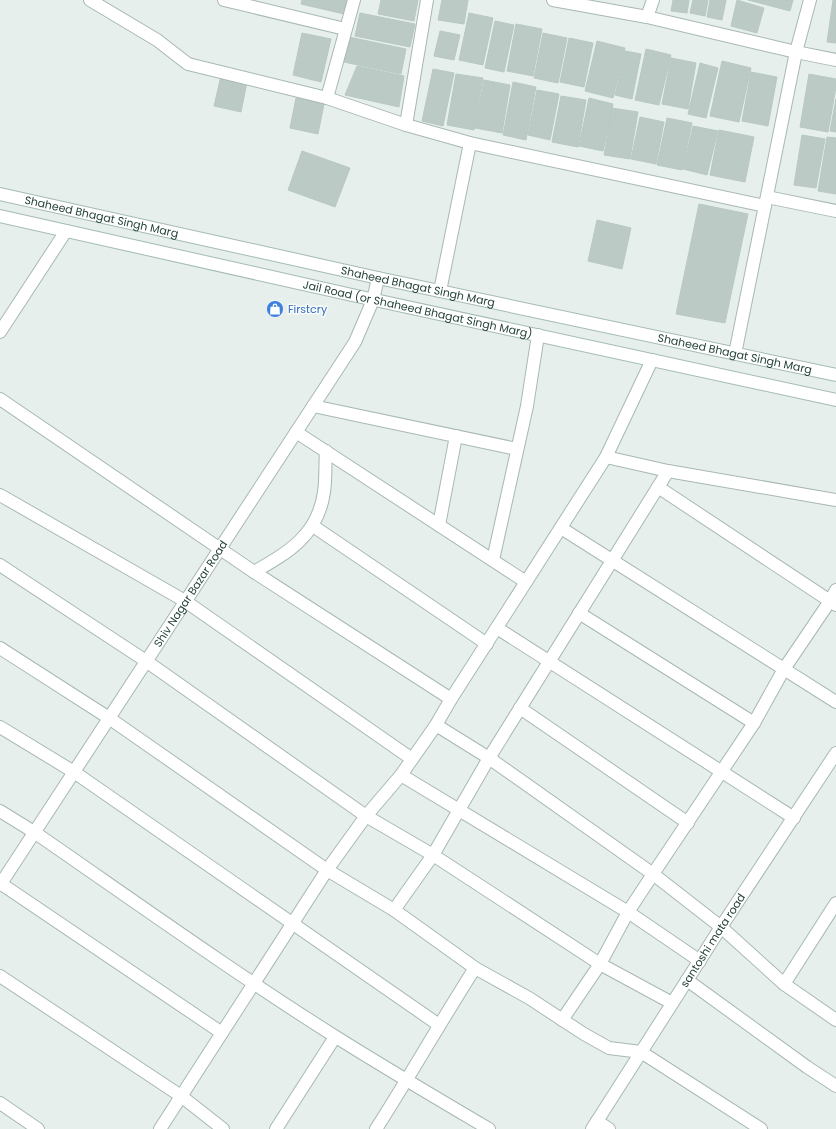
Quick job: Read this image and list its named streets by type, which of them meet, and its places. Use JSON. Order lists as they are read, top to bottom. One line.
{"streets":{"street":["Shaheed Bhagat Singh Marg","Jail Road (or Shaheed Bhagat Singh Marg)","Shiv Nagar Bazar Road","santoshi mata road"]},"crossings":[["Shaheed Bhagat Singh Marg","Shiv Nagar Bazar Road"],["Jail Road (or Shaheed Bhagat Singh Marg)","Shiv Nagar Bazar Road"]],"places":{"shop":["Firstcry"]}}
